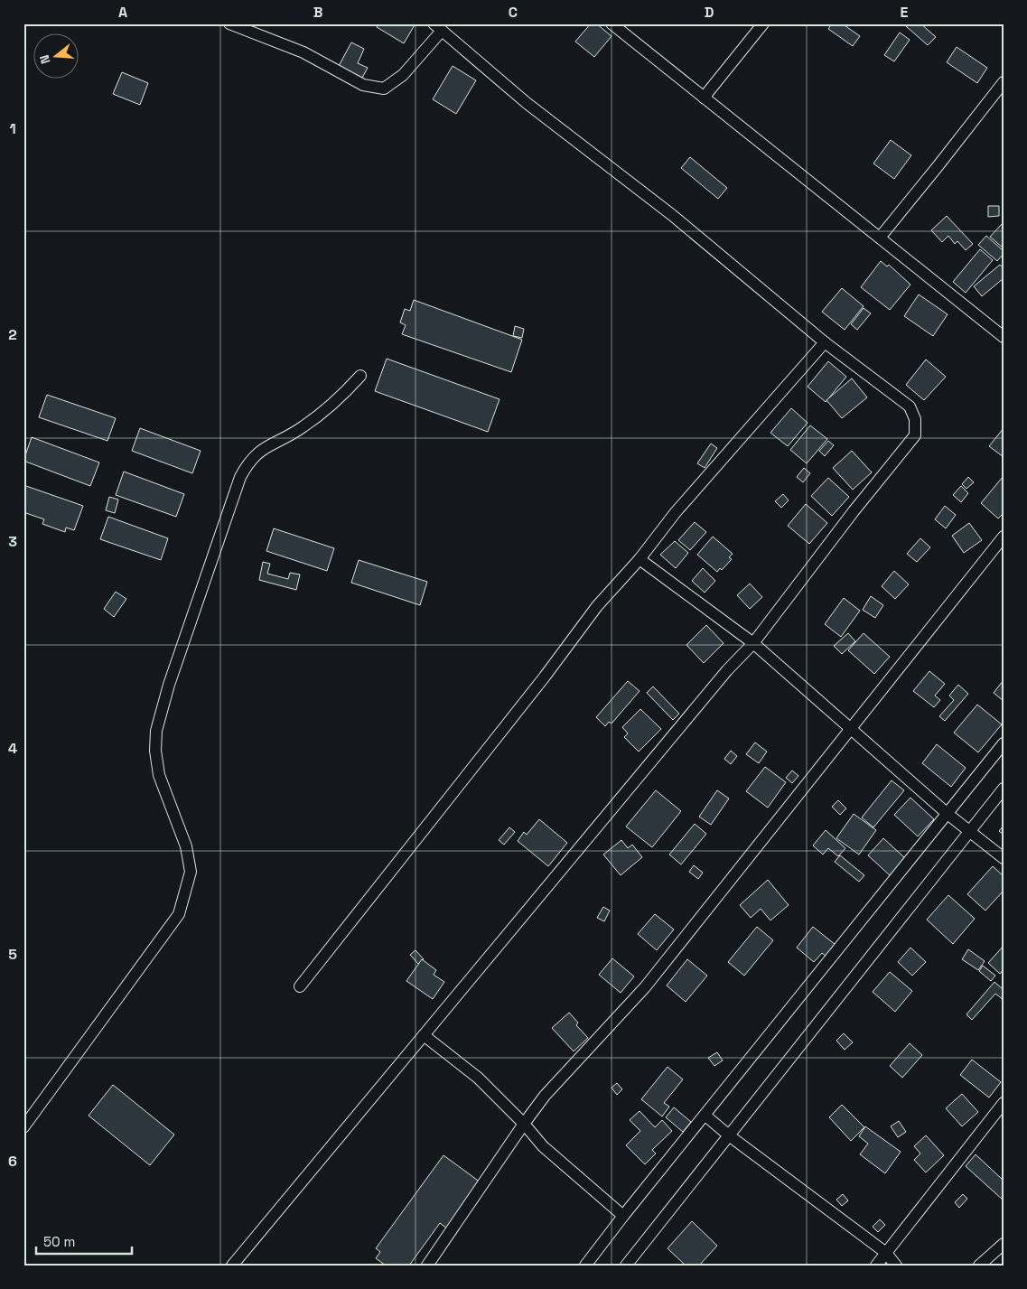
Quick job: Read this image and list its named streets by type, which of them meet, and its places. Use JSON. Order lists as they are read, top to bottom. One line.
{"scale_bar":"50 m","north":"left","grid":{"columns":["A","B","C","D","E"],"rows":["1","2","3","4","5","6"]}}
